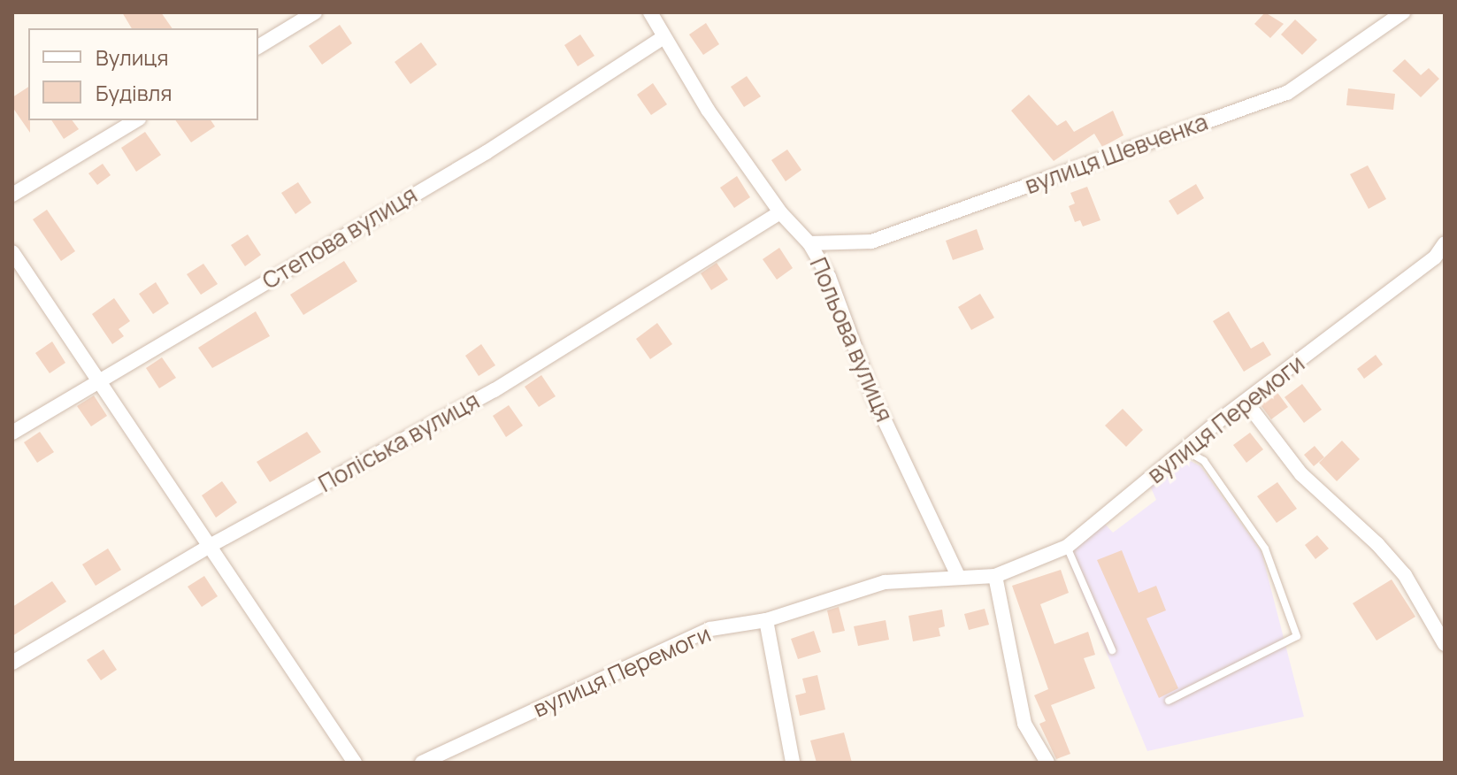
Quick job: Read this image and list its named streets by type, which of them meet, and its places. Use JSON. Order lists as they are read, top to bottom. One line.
{"streets":{"street":["вулиця Шевченка","Степова вулиця","Польова вулиця","вулиця Перемоги","Поліська вулиця"]},"crossings":[["вулиця Шевченка","Польова вулиця"],["Степова вулиця","Польова вулиця"],["Польова вулиця","вулиця Перемоги"],["Польова вулиця","Поліська вулиця"]],"legend":["Вулиця","Будівля"]}
